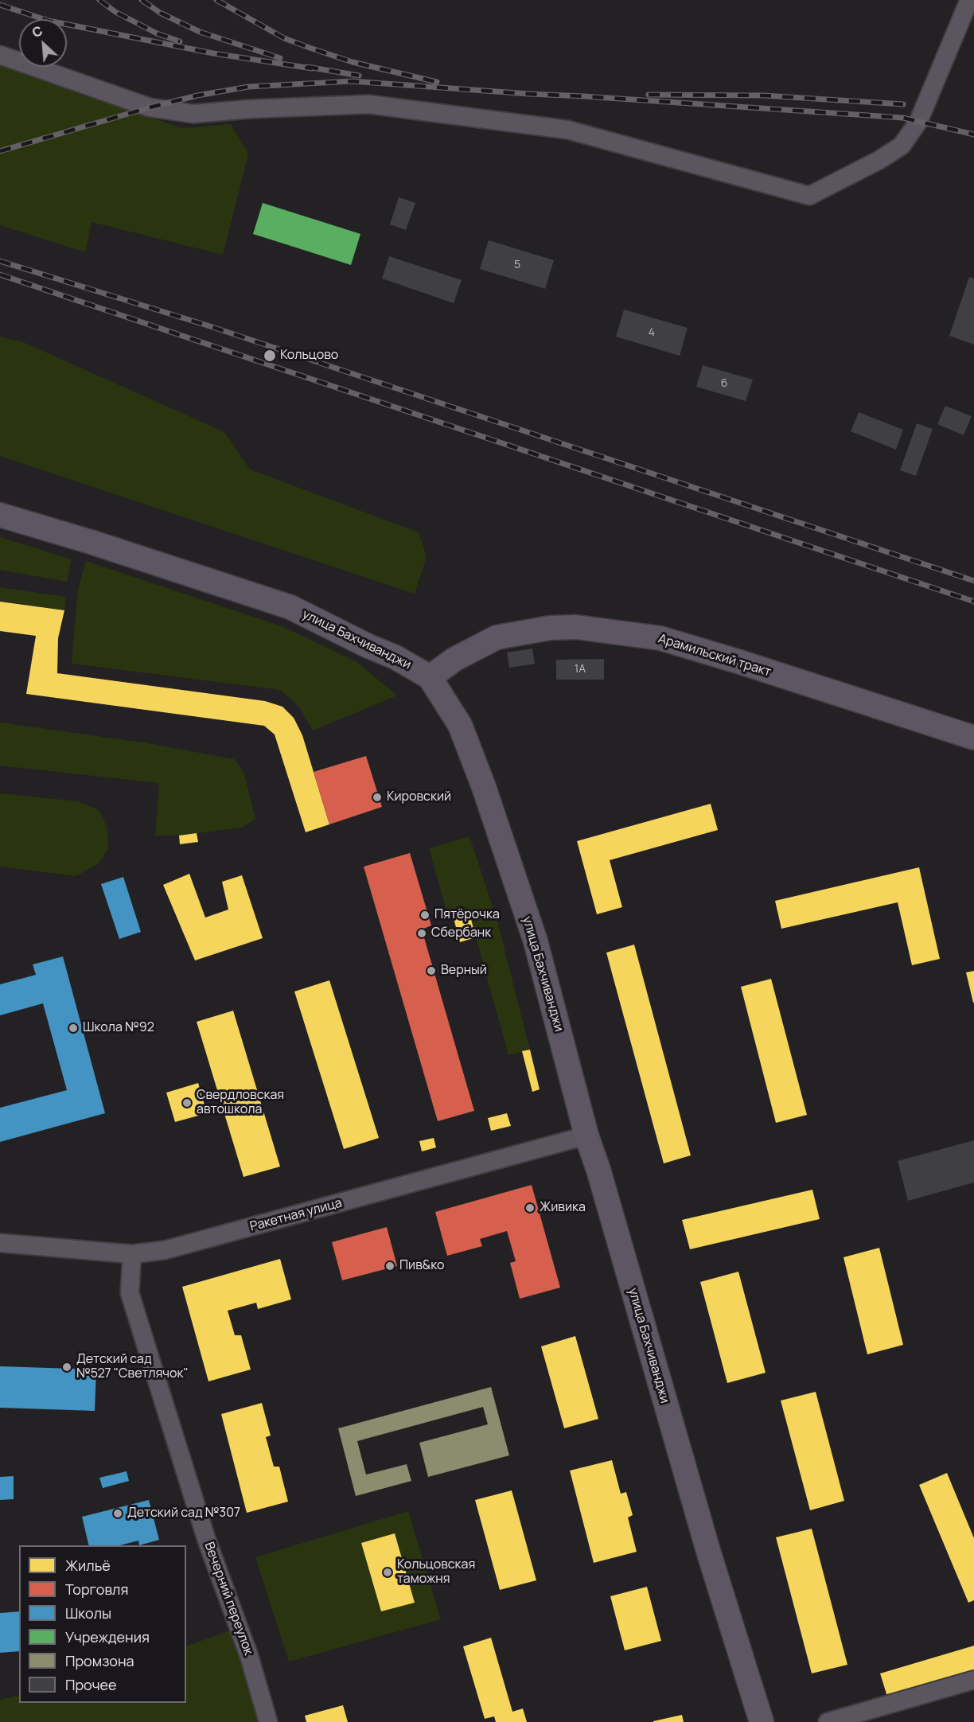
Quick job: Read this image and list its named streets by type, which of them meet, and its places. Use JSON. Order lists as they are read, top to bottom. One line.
{"streets":{"main road":["улица Бахчиванджи","Арамильский тракт"],"street":["Ракетная улица","Вечерний переулок"]},"crossings":[["улица Бахчиванджи","Арамильский тракт"],["улица Бахчиванджи","Ракетная улица"],["Ракетная улица","Вечерний переулок"]],"places":["Кольцово","Кировский","Пятёрочка","Сбербанк","Верный","Школа №92","Свердловская автошкола","Живика","Пив&ко","Детский сад №527 \"Светлячок\"","Детский сад №307","Кольцовская таможня"],"house_numbers":["5","4","6","1А"],"legend":["Жильё","Торговля","Школы","Учреждения","Промзона","Прочее"],"north":"top left"}
